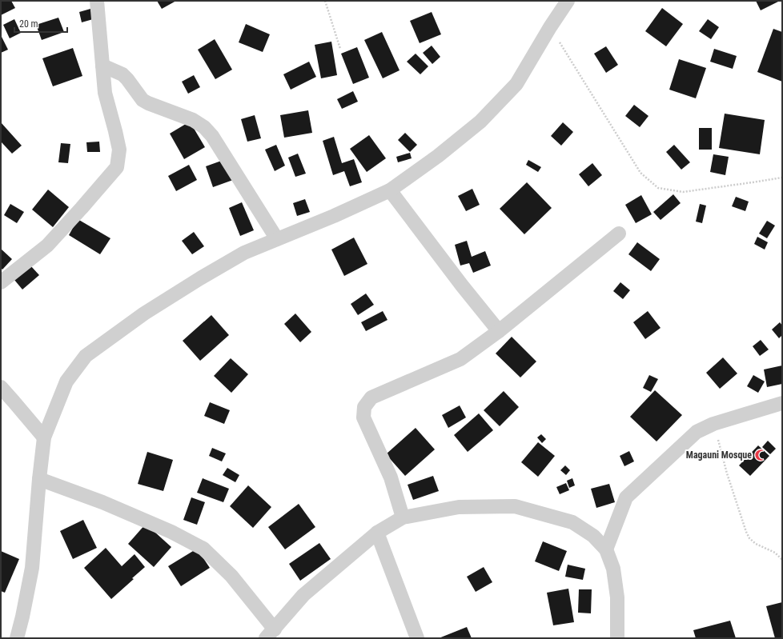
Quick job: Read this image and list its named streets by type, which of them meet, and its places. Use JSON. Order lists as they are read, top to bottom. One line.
{"places":{"mosque":["Magauni Mosque"]},"scale_bar":"20 m"}
